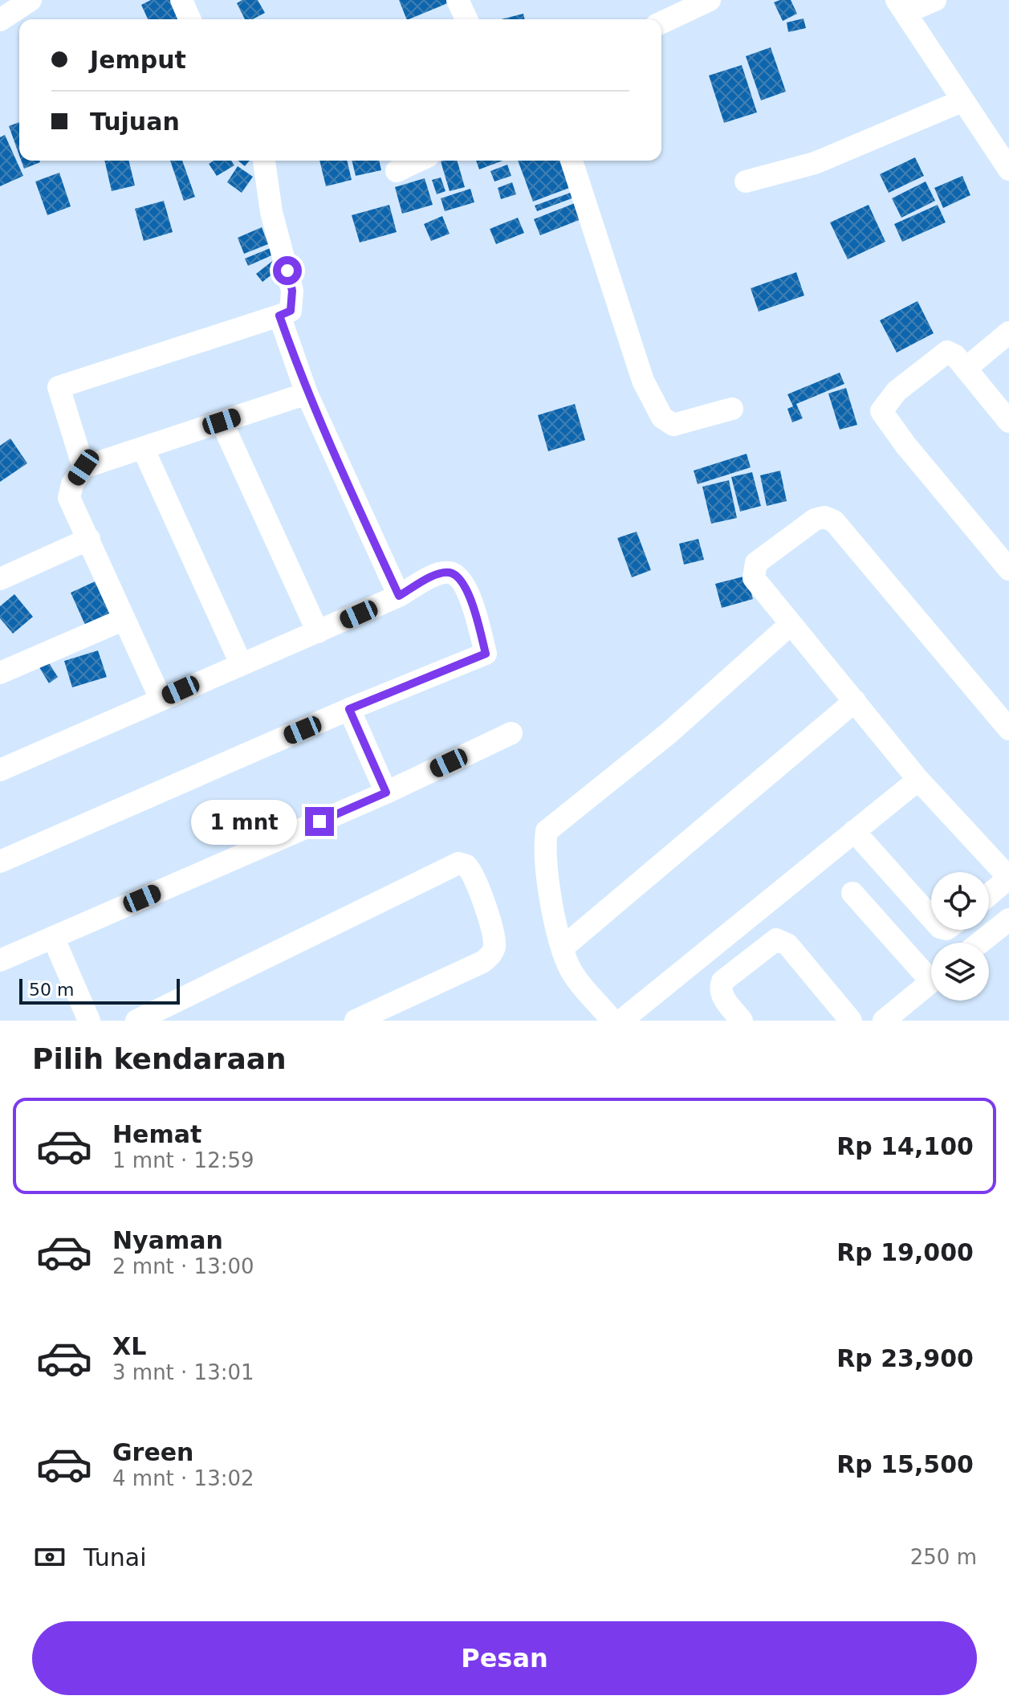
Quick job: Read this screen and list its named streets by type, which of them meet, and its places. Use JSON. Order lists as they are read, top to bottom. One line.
{"scale_bar":"50 m","page":{"banner":["Jemput","Tujuan"],"bubble":"1 mnt","scale":"50 m","heading":"Pilih kendaraan","list":[{"name":"Hemat","note":"1 mnt · 12:59","value":"Rp 14,100"},{"name":"Nyaman","note":"2 mnt · 13:00","value":"Rp 19,000"},{"name":"XL","note":"3 mnt · 13:01","value":"Rp 23,900"},{"name":"Green","note":"4 mnt · 13:02","value":"Rp 15,500"}],"pay":["Tunai","250 m"],"buttons":"Pesan"}}
